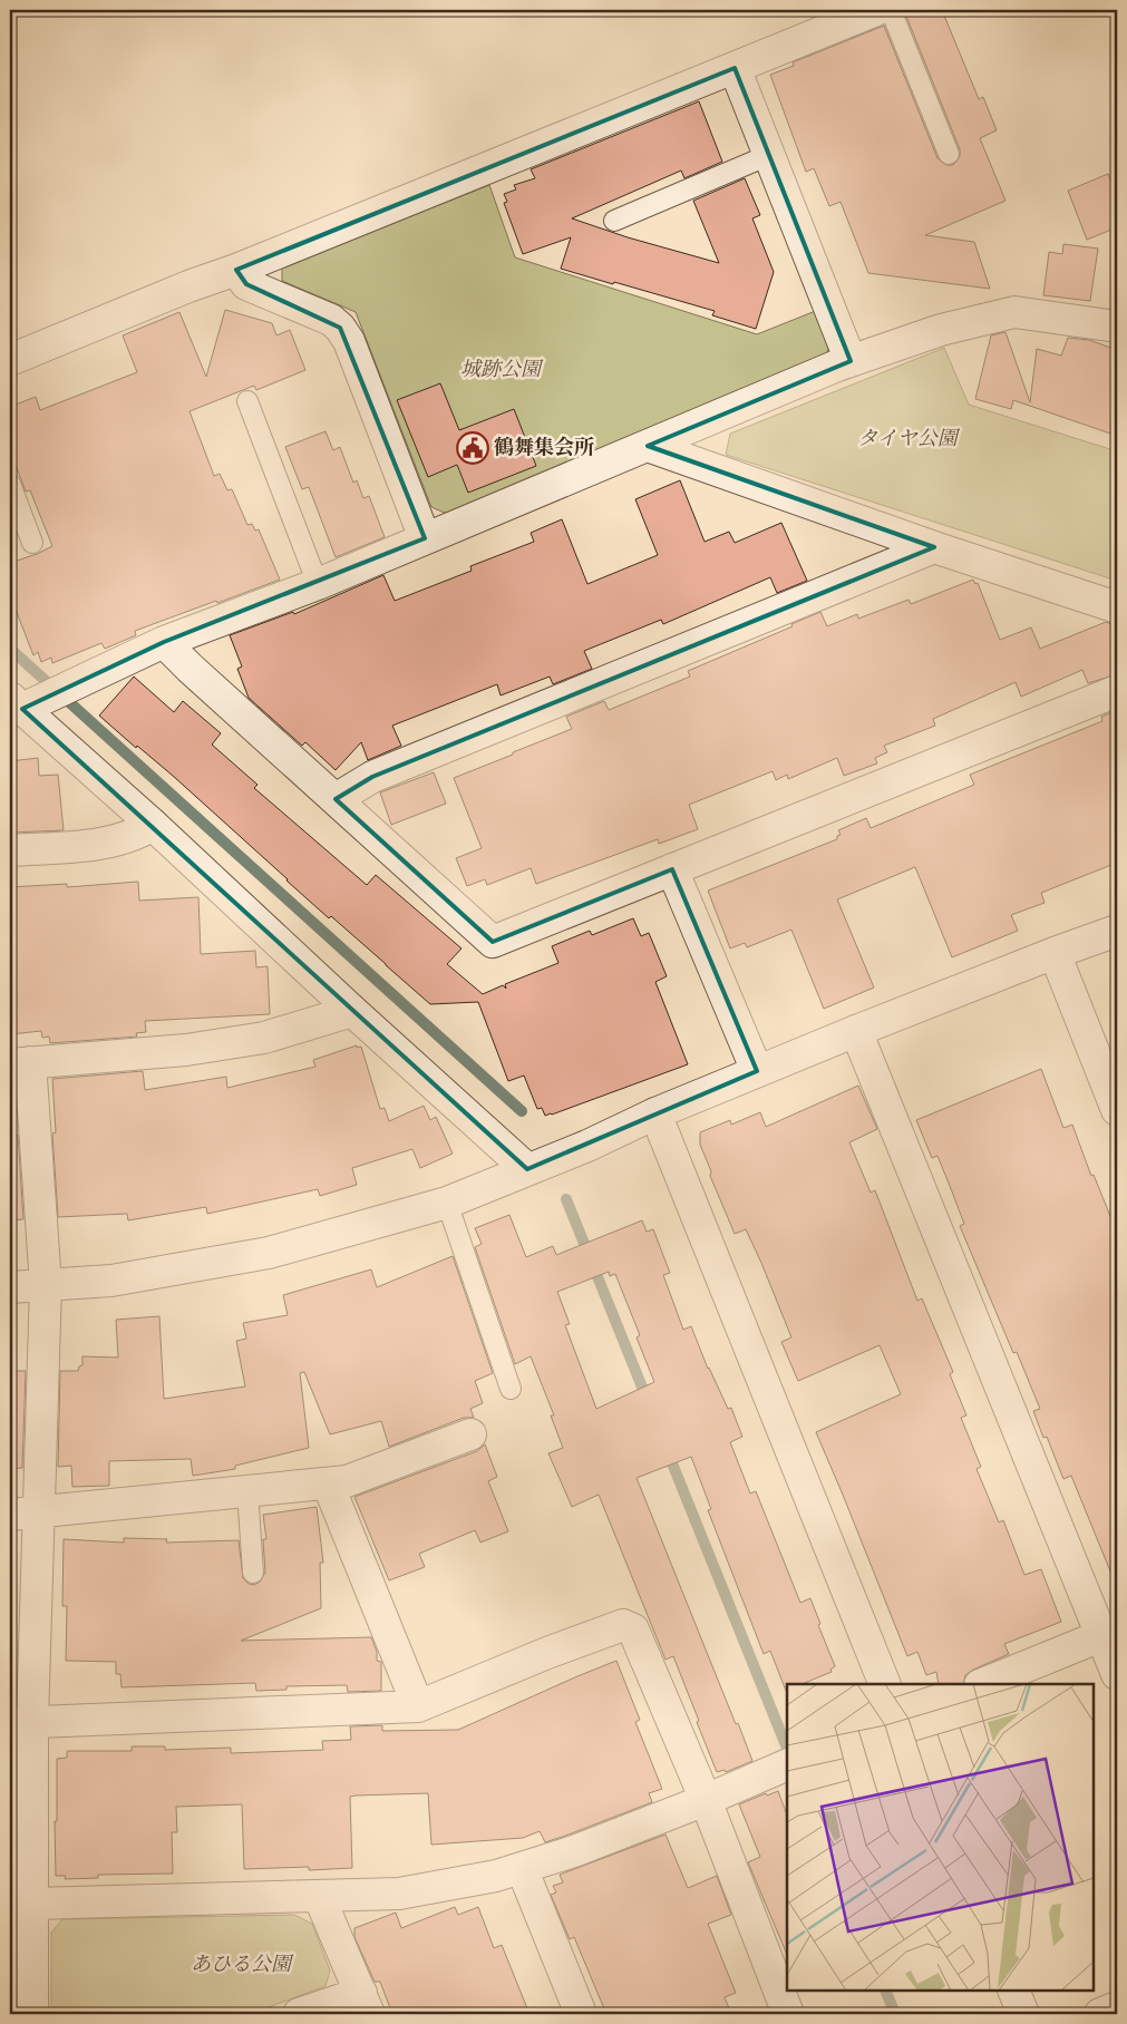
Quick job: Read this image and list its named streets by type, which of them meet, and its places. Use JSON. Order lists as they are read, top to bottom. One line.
{"parks":["城跡公園","タイヤ公園","あひる公園"],"places":{"public building":["鶴舞集会所"]}}
